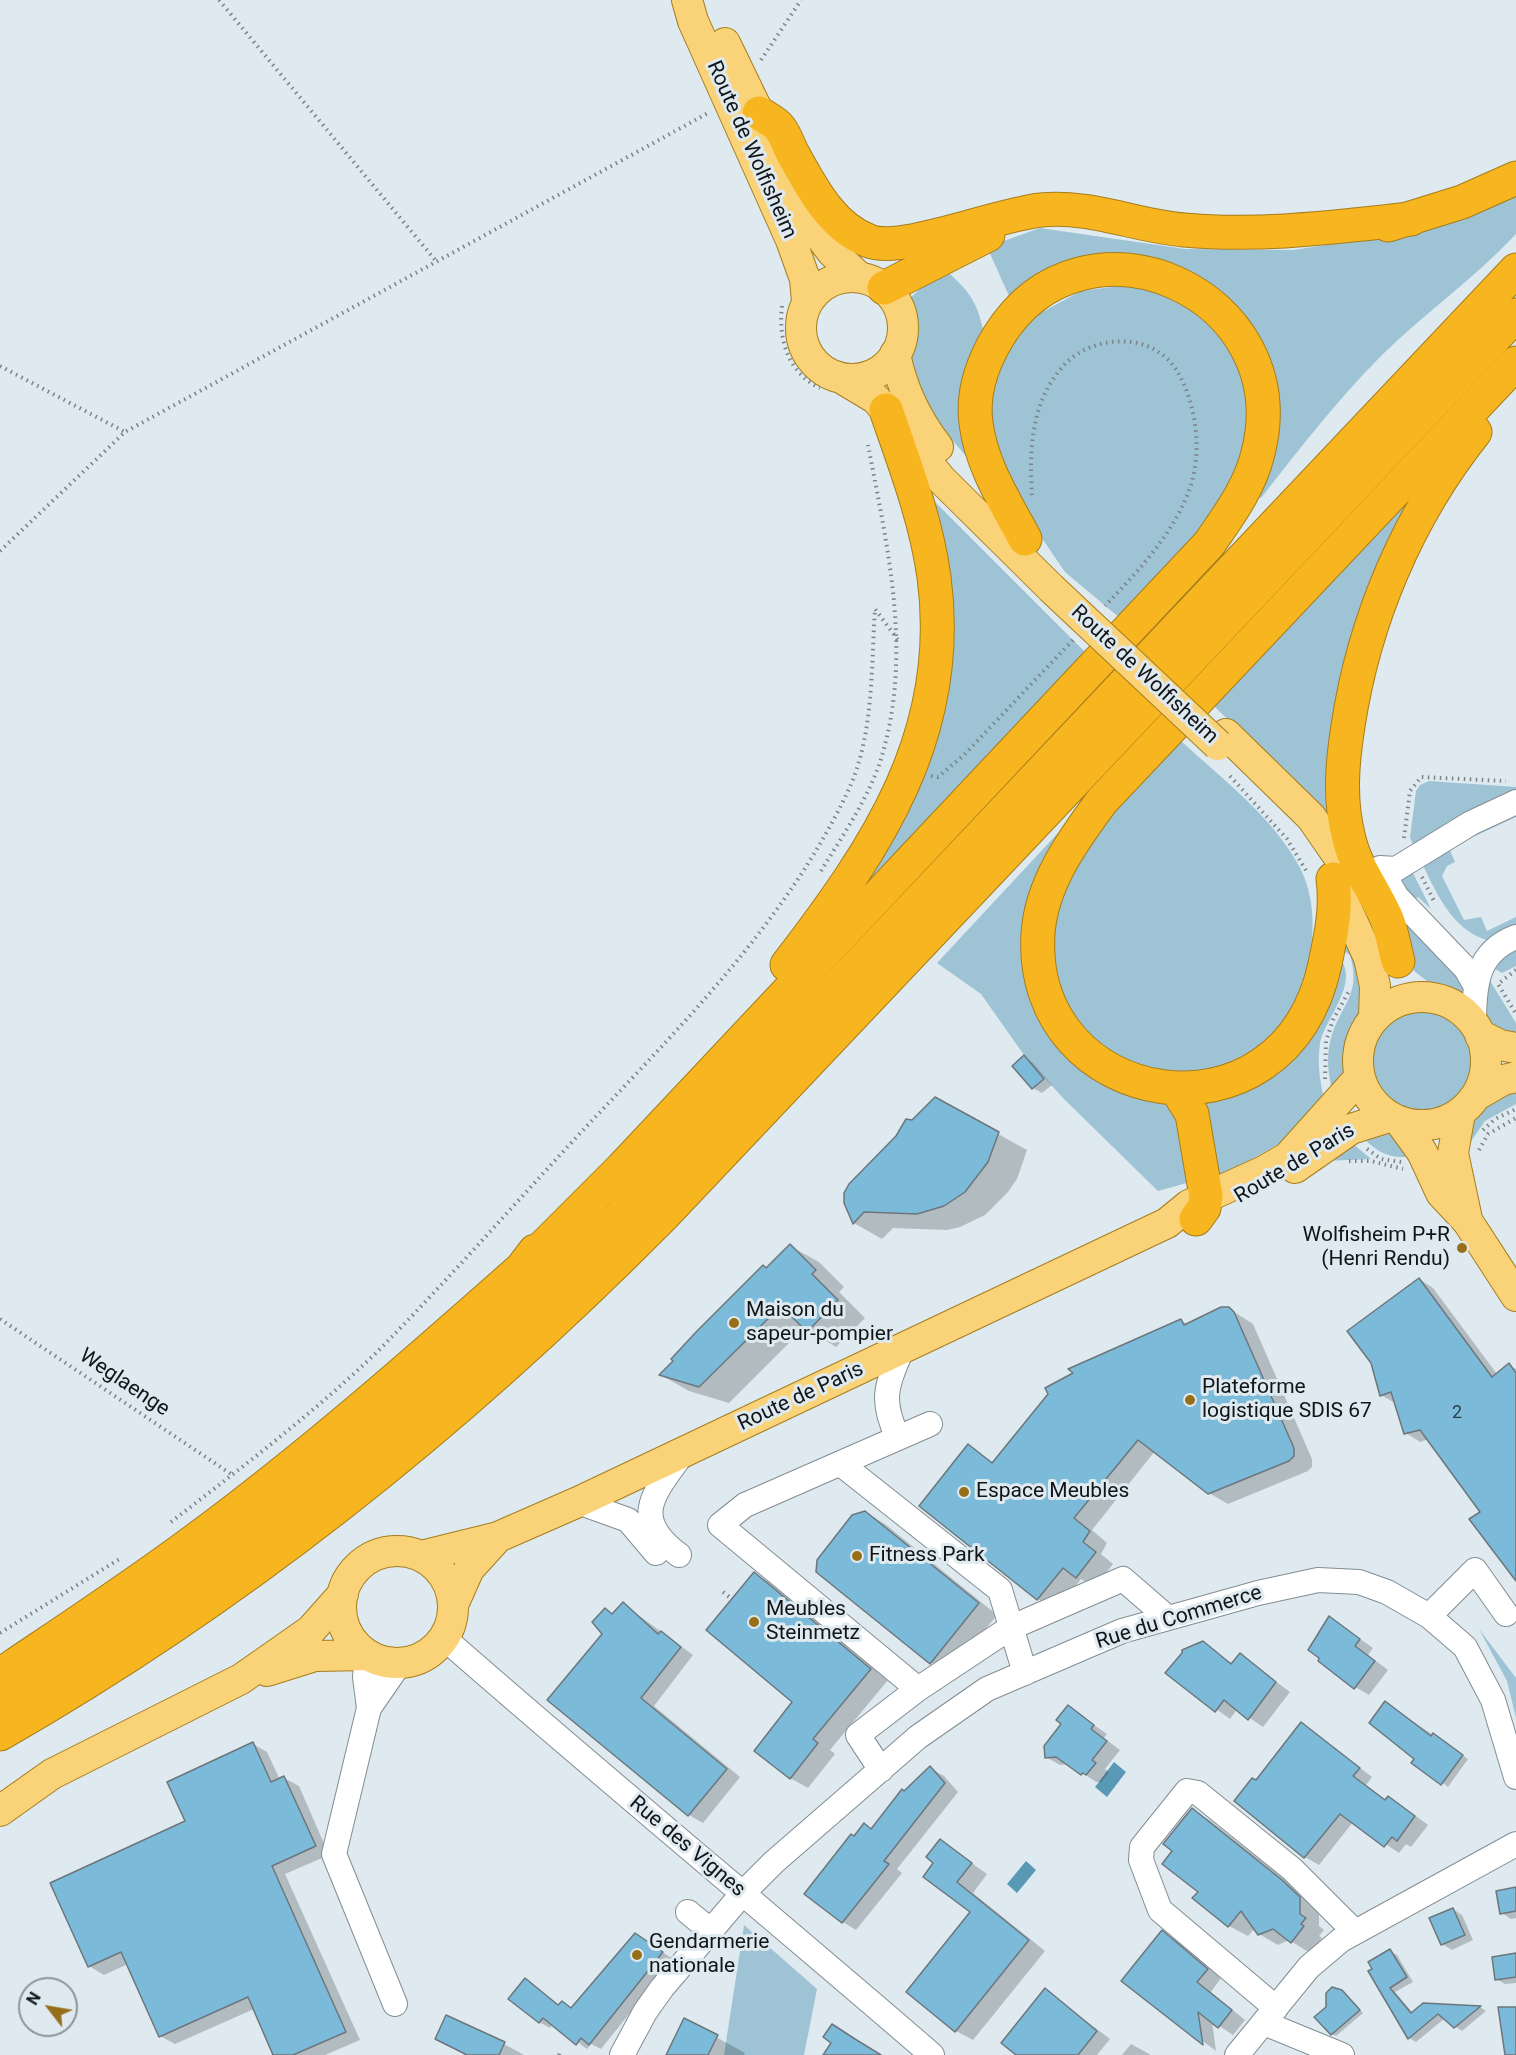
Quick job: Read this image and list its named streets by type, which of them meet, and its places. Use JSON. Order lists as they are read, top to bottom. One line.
{"streets":{"main road":["Route de Wolfisheim","Route de Paris"],"street":["Rue du Commerce","Rue des Vignes"],"path":["Weglaenge"]},"crossings":[["Route de Wolfisheim","Route de Paris"],["Route de Paris","Rue des Vignes"],["Rue du Commerce","Rue des Vignes"]],"places":["Wolfisheim P+R (Henri Rendu)","Maison du sapeur-pompier","Plateforme logistique SDIS 67","Espace Meubles","Fitness Park","Meubles Steinmetz","Gendarmerie nationale"],"house_numbers":["2"],"north":"top left"}
